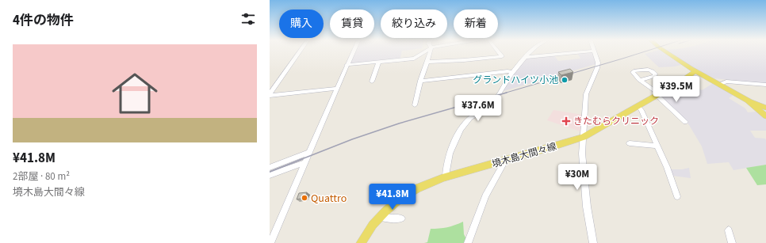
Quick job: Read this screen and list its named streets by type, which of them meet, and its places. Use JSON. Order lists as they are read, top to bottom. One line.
{"streets":{"main road":["境木島大間々線"]},"places":{"other":["グランドハイツ小池","Quattro"],"health":["きたむらクリニック"]},"page":{"heading":"4件の物件","chip":["購入","賃貸","絞り込み","新着"],"list":[{"name":"¥41.8M","note":"2部屋 · 80 m² · 境木島大間々線"}],"price":["¥39.5M","¥37.6M","¥30M","¥41.8M"]}}
